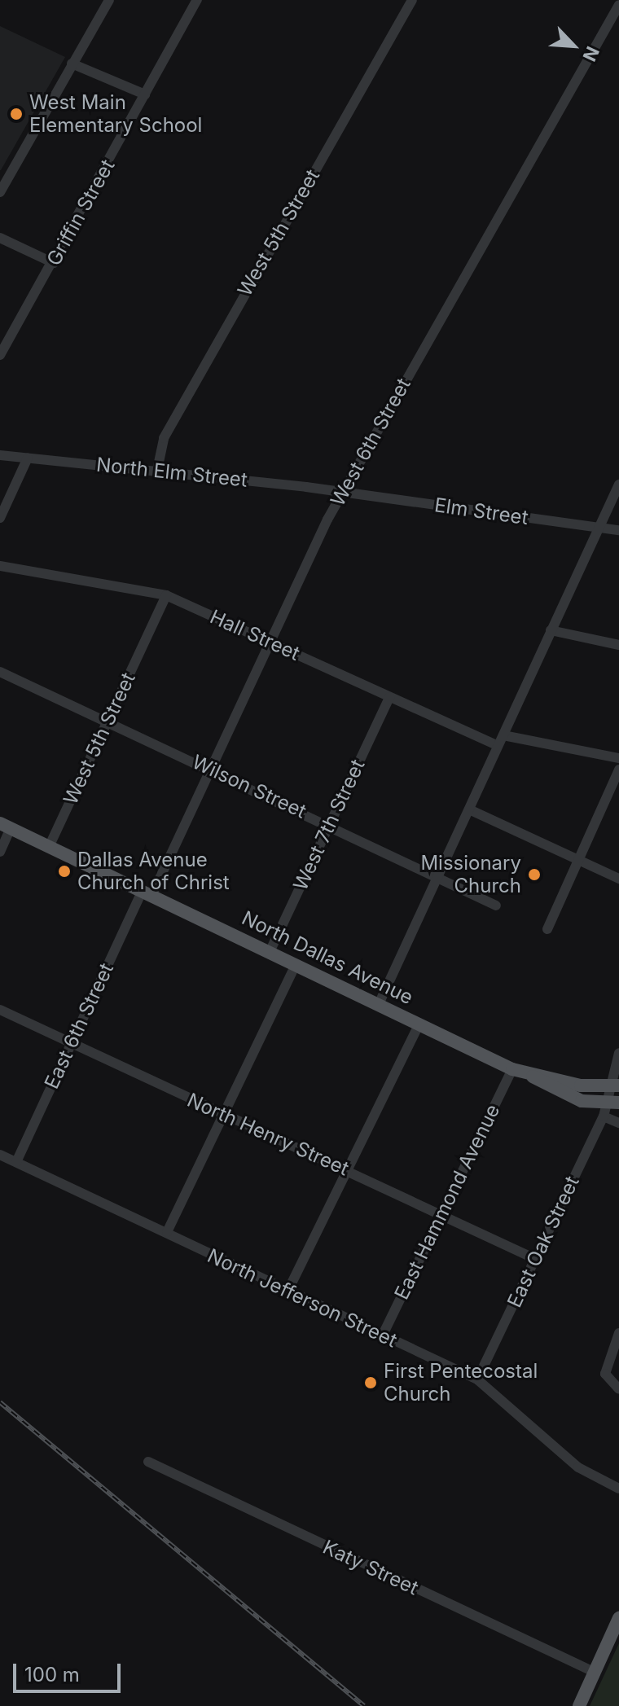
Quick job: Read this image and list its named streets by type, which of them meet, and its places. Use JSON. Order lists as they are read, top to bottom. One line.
{"streets":{"main road":["North Dallas Avenue"],"street":["Griffin Street","West 5th Street","West 6th Street","North Elm Street","Elm Street","Hall Street","Wilson Street","West 7th Street","East 6th Street","North Henry Street","East Hammond Avenue","East Oak Street","North Jefferson Street","Katy Street"]},"crossings":[["West 5th Street","North Elm Street"],["West 5th Street","Hall Street"],["West 5th Street","Wilson Street"],["West 5th Street","North Dallas Avenue"],["West 6th Street","North Elm Street"],["West 6th Street","Elm Street"],["West 6th Street","Hall Street"],["West 6th Street","Wilson Street"],["West 6th Street","North Dallas Avenue"],["West 6th Street","East 6th Street"],["North Elm Street","Elm Street"],["Hall Street","West 7th Street"],["Wilson Street","West 7th Street"],["West 7th Street","North Dallas Avenue"],["North Dallas Avenue","East 6th Street"],["North Dallas Avenue","East Hammond Avenue"],["North Dallas Avenue","East Oak Street"],["East 6th Street","North Henry Street"],["East 6th Street","North Jefferson Street"],["North Henry Street","East Hammond Avenue"],["North Henry Street","East Oak Street"],["East Hammond Avenue","North Jefferson Street"],["East Oak Street","North Jefferson Street"]],"places":["West Main Elementary School","Dallas Avenue Church of Christ","Missionary Church","First Pentecostal Church"],"scale_bar":"100 m","north":"bottom right"}
